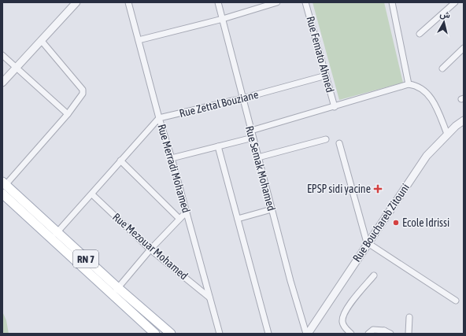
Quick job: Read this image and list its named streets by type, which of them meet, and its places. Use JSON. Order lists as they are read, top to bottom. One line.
{"streets":{"main road":["RN 7"],"street":["Rue Femato Ahmed","Rue Zettal Bouziane","Rue Merradi Mohamed","Rue Semak Mohamed","Rue Bouchareb Zitouni","Rue Mezouar Mohamed"]},"crossings":[["Rue Femato Ahmed","Rue Zettal Bouziane"],["Rue Zettal Bouziane","Rue Merradi Mohamed"],["Rue Zettal Bouziane","Rue Semak Mohamed"],["Rue Merradi Mohamed","Rue Mezouar Mohamed"],["Rue Semak Mohamed","Rue Bouchareb Zitouni"]],"places":{"health":["EPSP sidi yacine"],"other":["Ecole Idrissi"]},"north":"top"}
